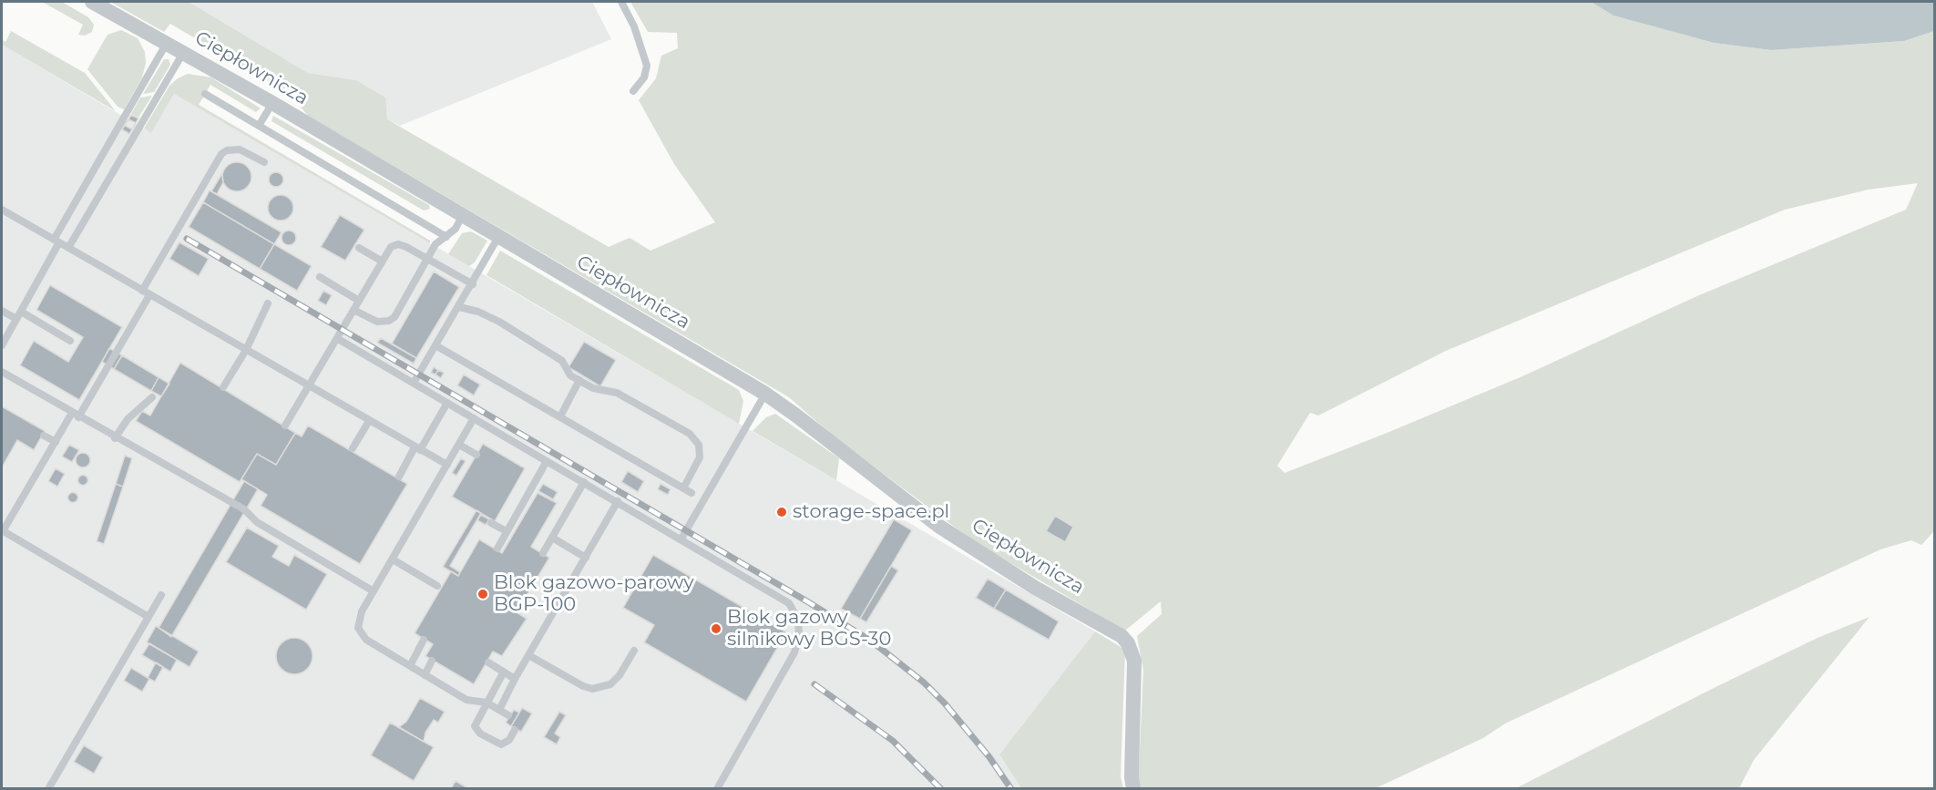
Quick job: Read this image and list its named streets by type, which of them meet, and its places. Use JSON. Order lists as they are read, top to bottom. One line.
{"streets":{"street":["Ciepłownicza"]},"places":["storage-space.pl","Blok gazowo-parowy BGP-100","Blok gazowy silnikowy BGS-30"]}
